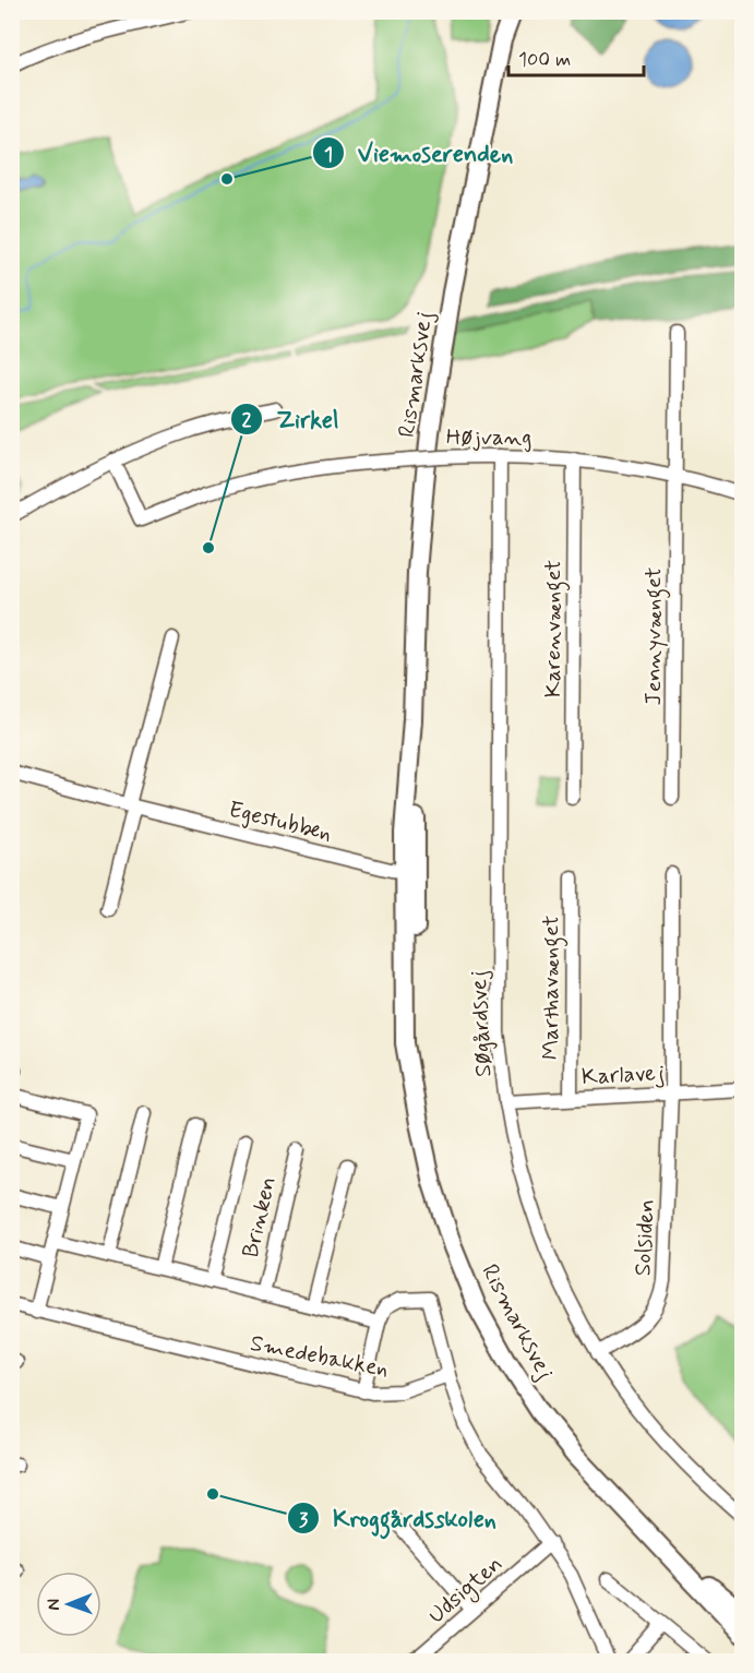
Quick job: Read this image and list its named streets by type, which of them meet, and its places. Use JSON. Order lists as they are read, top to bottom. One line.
{"streets":{"main road":["Rismarksvej"],"street":["Højvang","Karenvænget","Jennyvænget","Egestubben","Marthavænget","Søgårdsvej","Karlavej","Brinken","Solsiden","Smedebakken","Udsigten"]},"crossings":[["Rismarksvej","Egestubben"],["Højvang","Karenvænget"],["Højvang","Jennyvænget"],["Højvang","Søgårdsvej"],["Marthavænget","Karlavej"],["Søgårdsvej","Karlavej"],["Søgårdsvej","Solsiden"],["Karlavej","Solsiden"]],"places":["Viemoserenden","Zirkel","Kroggårdsskolen"],"scale_bar":"100 m","north":"left"}
